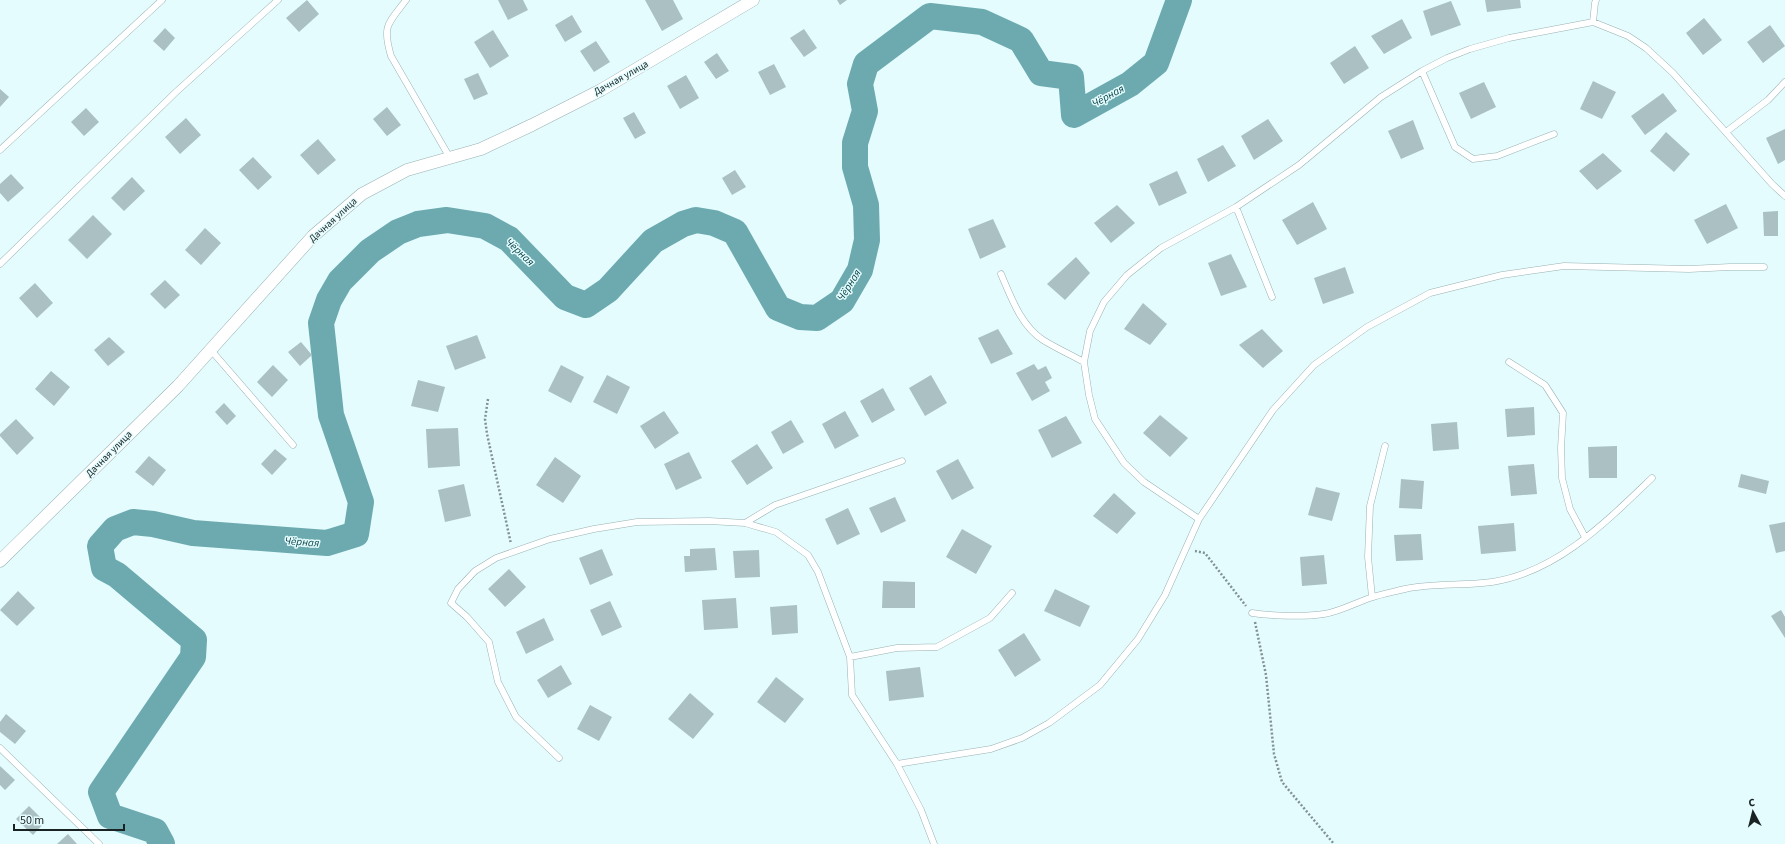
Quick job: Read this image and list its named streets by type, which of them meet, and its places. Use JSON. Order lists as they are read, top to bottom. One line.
{"streets":{"street":["Дачная улица"]},"water":["Чёрная"],"scale_bar":"50 m","north":"top"}
